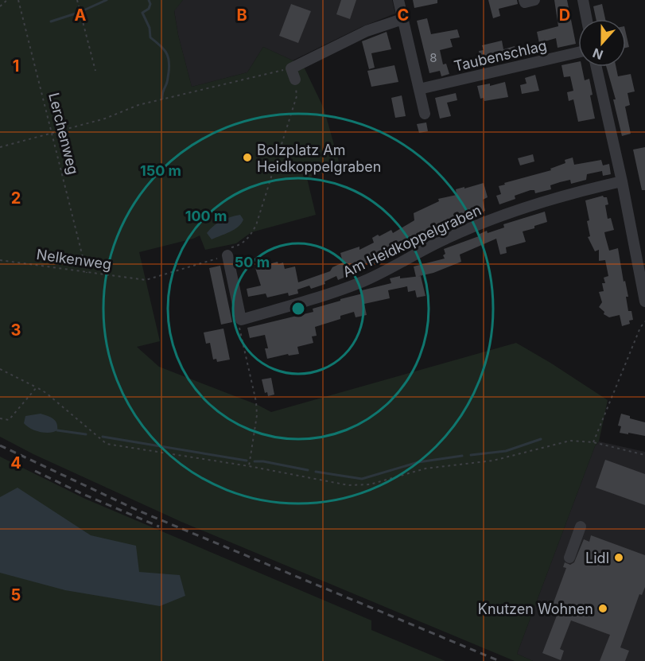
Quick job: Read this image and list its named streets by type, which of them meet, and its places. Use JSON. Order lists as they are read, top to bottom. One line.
{"streets":{"street":["Taubenschlag","Am Heidkoppelgraben"],"path":["Lerchenweg","Nelkenweg"]},"crossings":[["Lerchenweg","Nelkenweg"]],"places":["Bolzplatz Am Heidkoppelgraben","Lidl","Knutzen Wohnen"],"house_numbers":["8"],"north":"bottom","grid":{"columns":["A","B","C","D"],"rows":["1","2","3","4","5"]},"rings":["150 m","100 m","50 m"]}
